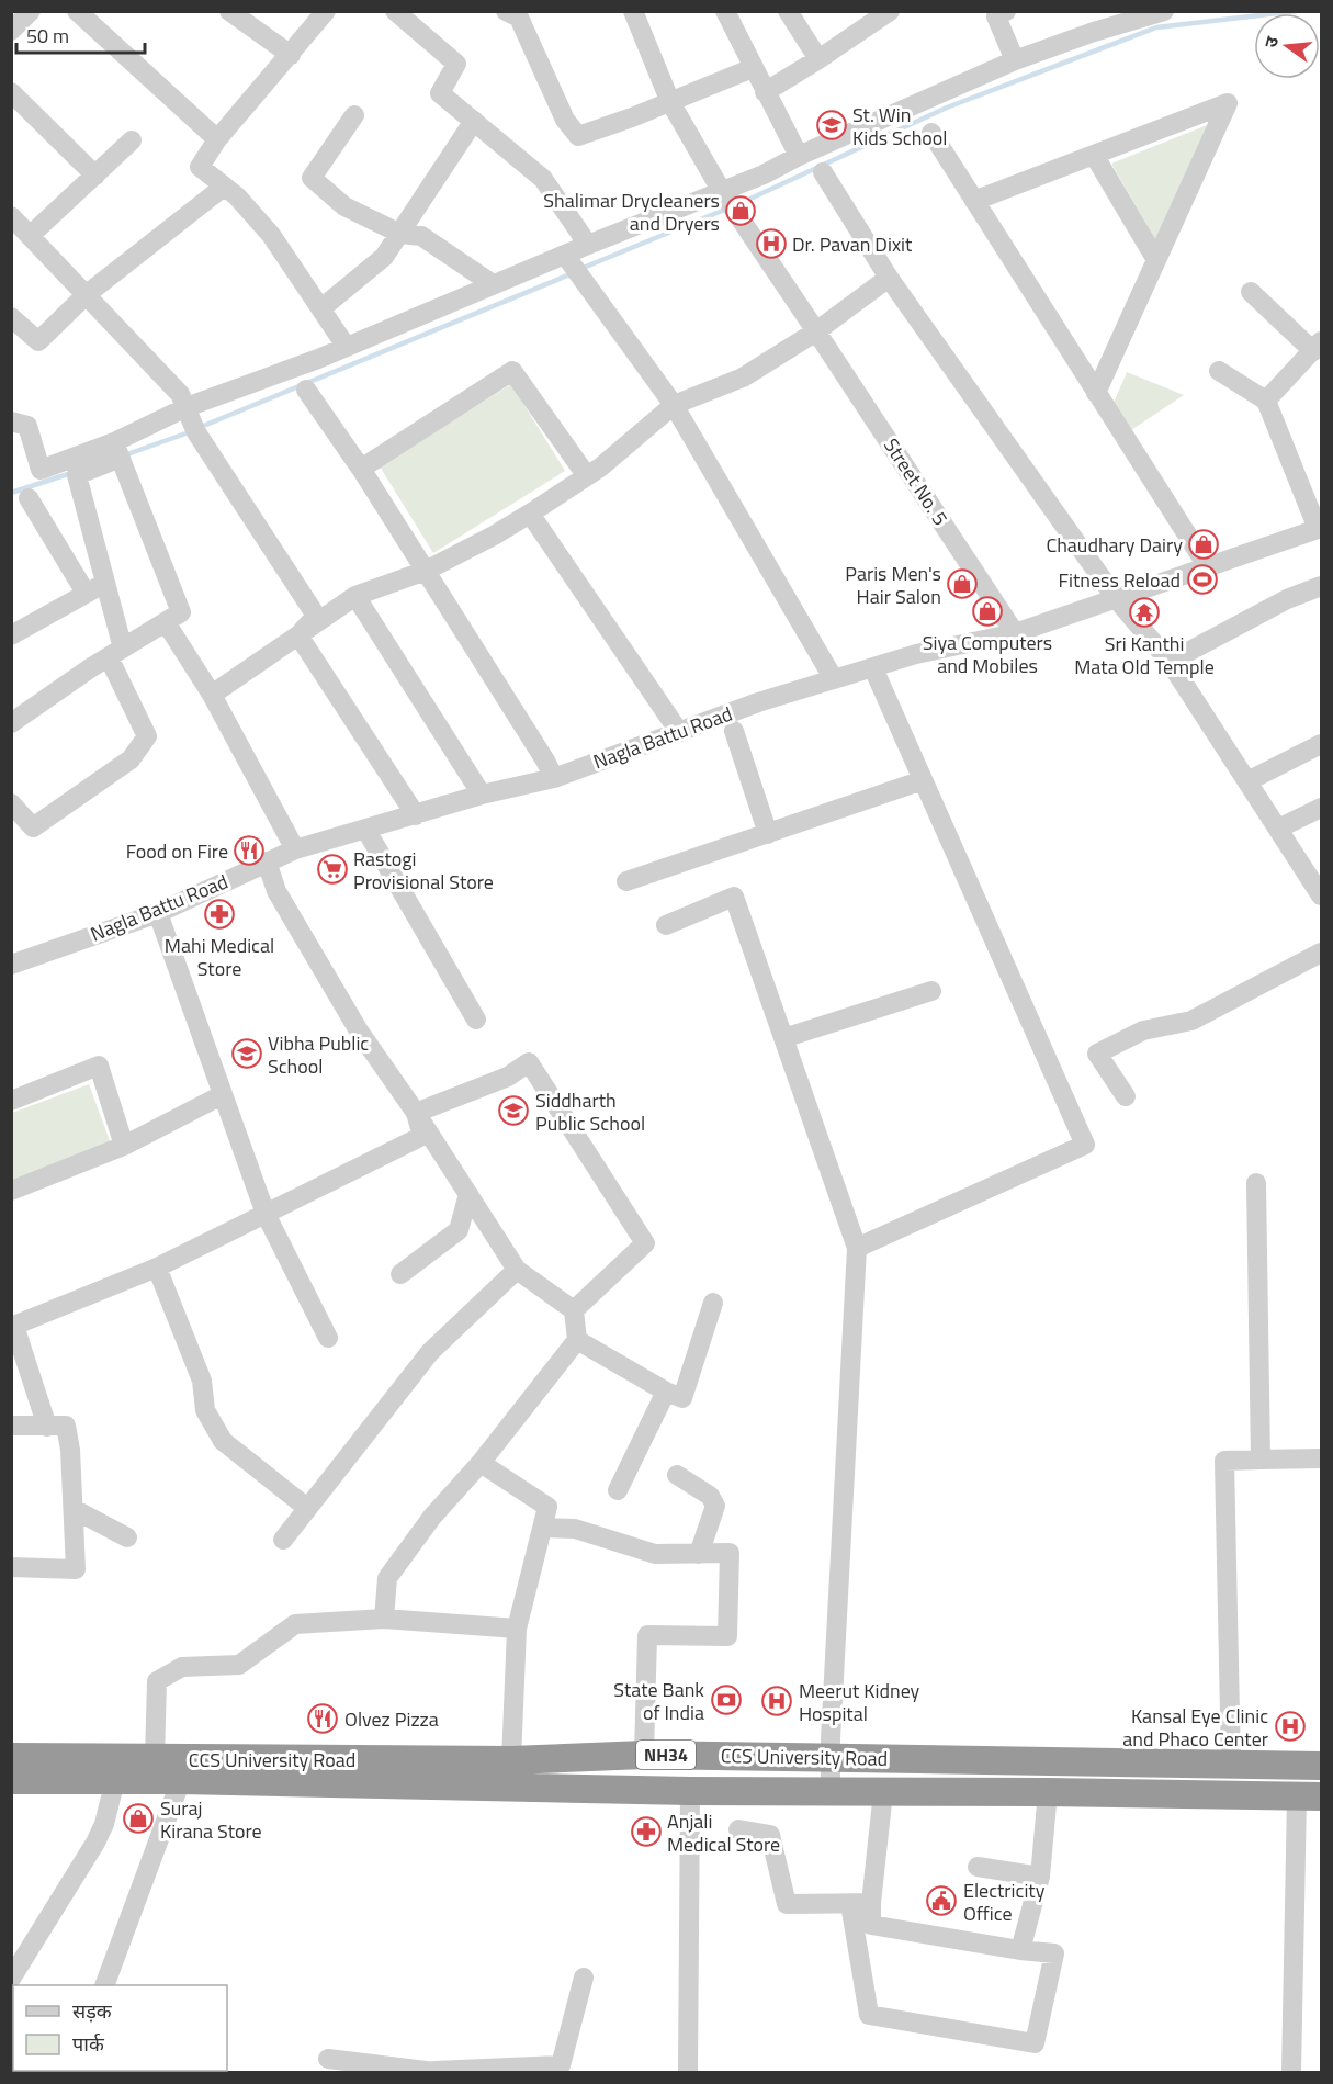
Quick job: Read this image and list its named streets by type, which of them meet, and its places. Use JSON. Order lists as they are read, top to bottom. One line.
{"streets":{"highway":["NH34","CCS University Road"],"street":["Street No. 5","Nagla Battu Road"]},"crossings":[["Street No. 5","Nagla Battu Road"]],"places":{"school or university":["St. Win Kids School","Vibha Public School","Siddharth Public School"],"shop":["Shalimar Drycleaners and Dryers","Chaudhary Dairy","Paris Men's Hair Salon","Siya Computers and Mobiles","Suraj Kirana Store"],"hospital":["Dr. Pavan Dixit","Meerut Kidney Hospital","Kansal Eye Clinic and Phaco Center"],"sports":["Fitness Reload"],"temple":["Sri Kanthi Mata Old Temple"],"restaurant":["Food on Fire","Olvez Pizza"],"supermarket":["Rastogi Provisional Store"],"pharmacy":["Mahi Medical Store","Anjali Medical Store"],"bank":["State Bank of India"],"public building":["Electricity Office"]},"legend":["सड़क","पार्क"],"scale_bar":"50 m","north":"left"}
